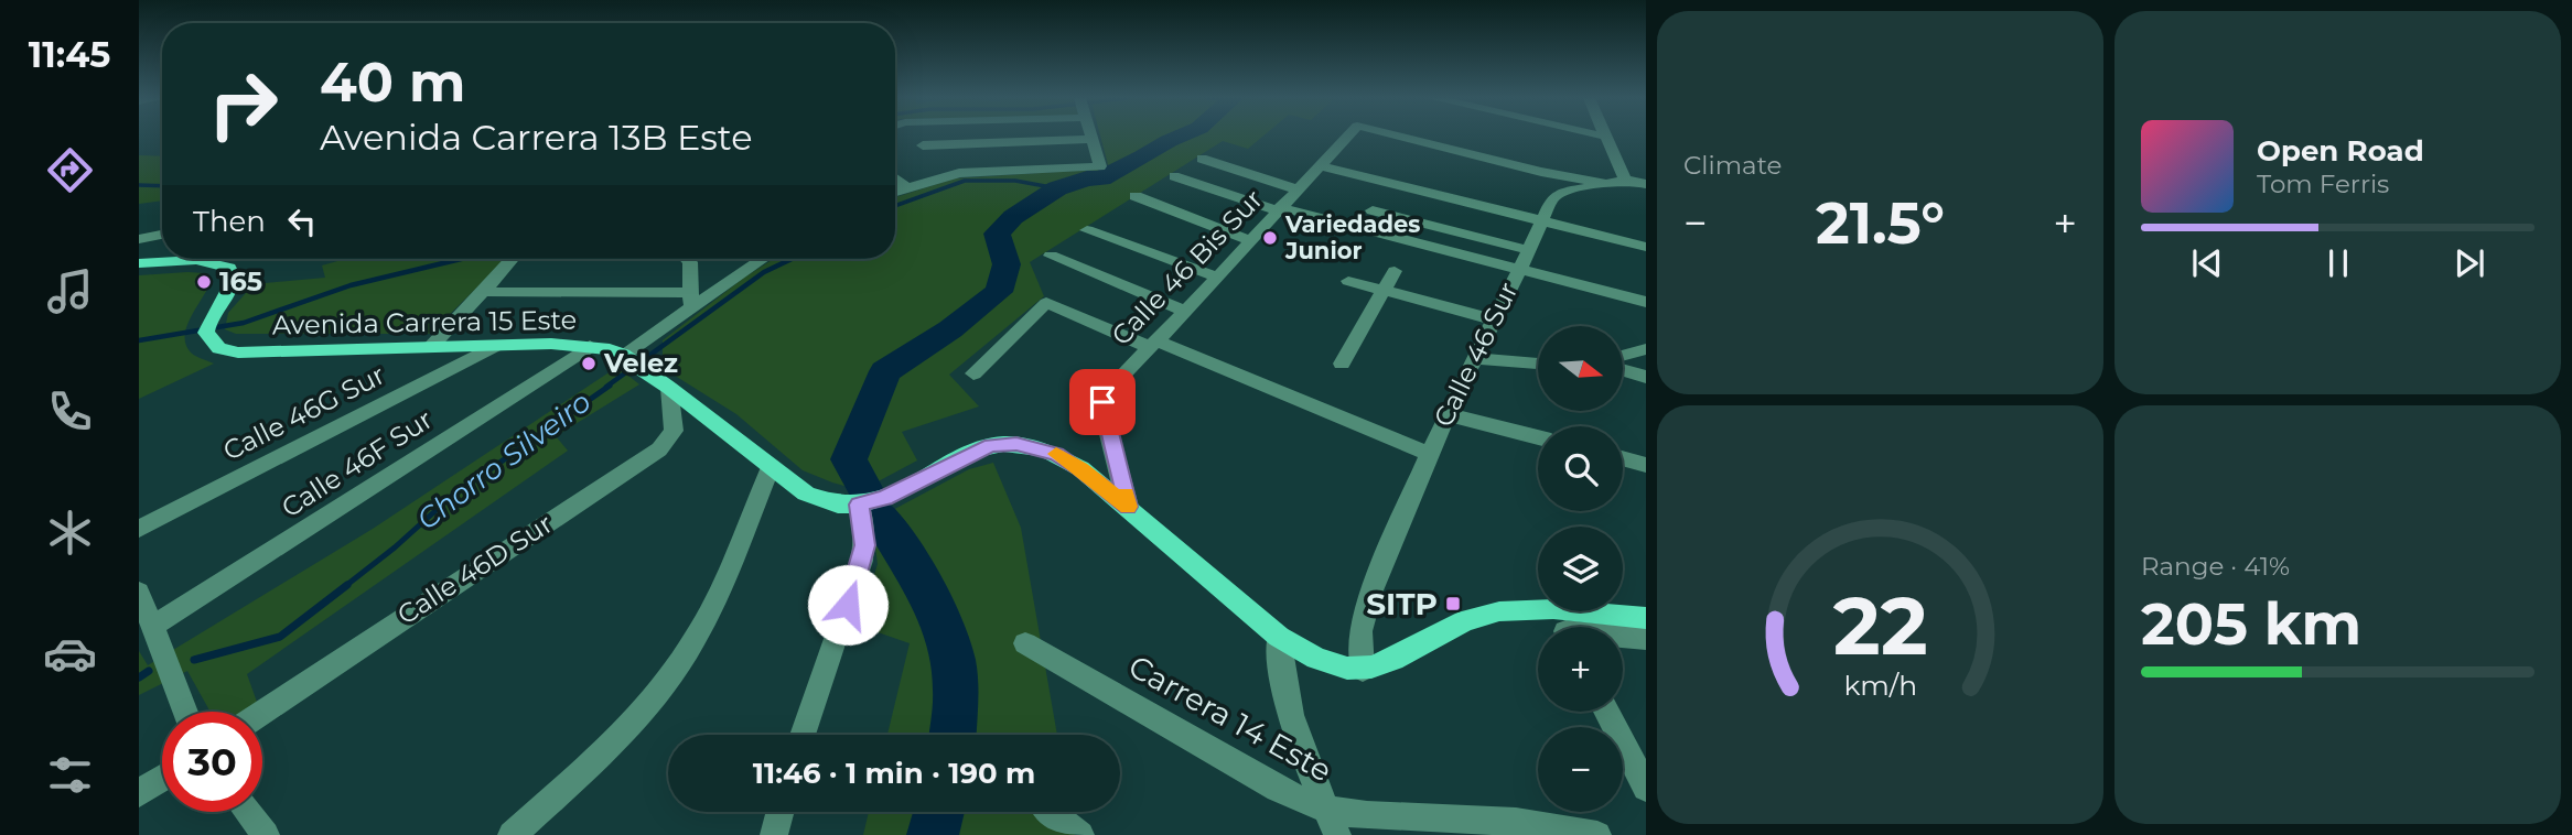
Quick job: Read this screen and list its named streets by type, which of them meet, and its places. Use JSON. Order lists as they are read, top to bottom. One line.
{"streets":{"main road":["Avenida Carrera 15 Este"],"street":["Calle 46 Bis Sur","Calle 46 Sur","Calle 46G Sur","Calle 46F Sur","Calle 46D Sur","Carrera 14 Este"]},"crossings":[["Calle 46 Bis Sur","Calle 46 Sur"],["Avenida Carrera 15 Este","Calle 46G Sur"],["Avenida Carrera 15 Este","Calle 46F Sur"],["Avenida Carrera 15 Este","Calle 46D Sur"]],"water":["Chorro Silveiro"],"places":{"other":["Variedades Junior","165","Velez"],"transit":["SITP"]},"north":"right","page":{"tabs":"11:45","tile":["Climate",["Range · 41%","205 km"]],"turn":["40 m","Avenida Carrera 13B Este"],"song":["Open Road","Tom Ferris"],"then":"Then","heat":["−","21.5°","+"],"map_buttons":["+","−"],"limit":"30","trip":"11:46 · 1 min · 190 m","gauge":["22","km/h"]}}
